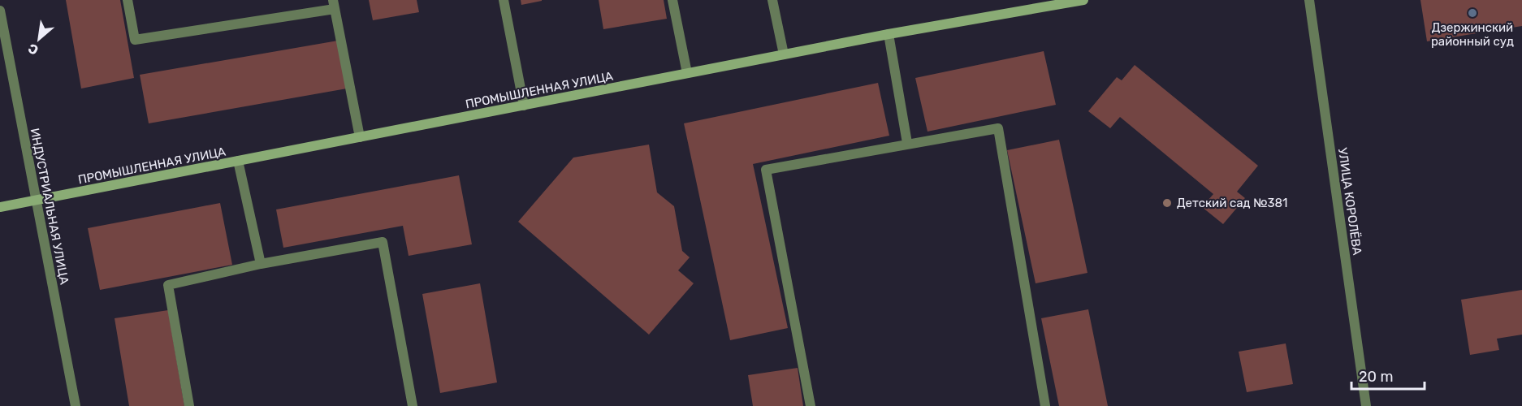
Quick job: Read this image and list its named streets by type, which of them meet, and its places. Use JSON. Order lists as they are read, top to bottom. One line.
{"streets":{"street":["ПРОМЫШЛЕННАЯ УЛИЦА","УЛИЦА КОРОЛЁВА","ИНДУСТРИАЛЬНАЯ УЛИЦА"]},"crossings":[["ПРОМЫШЛЕННАЯ УЛИЦА","ИНДУСТРИАЛЬНАЯ УЛИЦА"]],"places":["Дзержинский районный суд","Детский сад №381"],"scale_bar":"20 m","north":"bottom left"}
